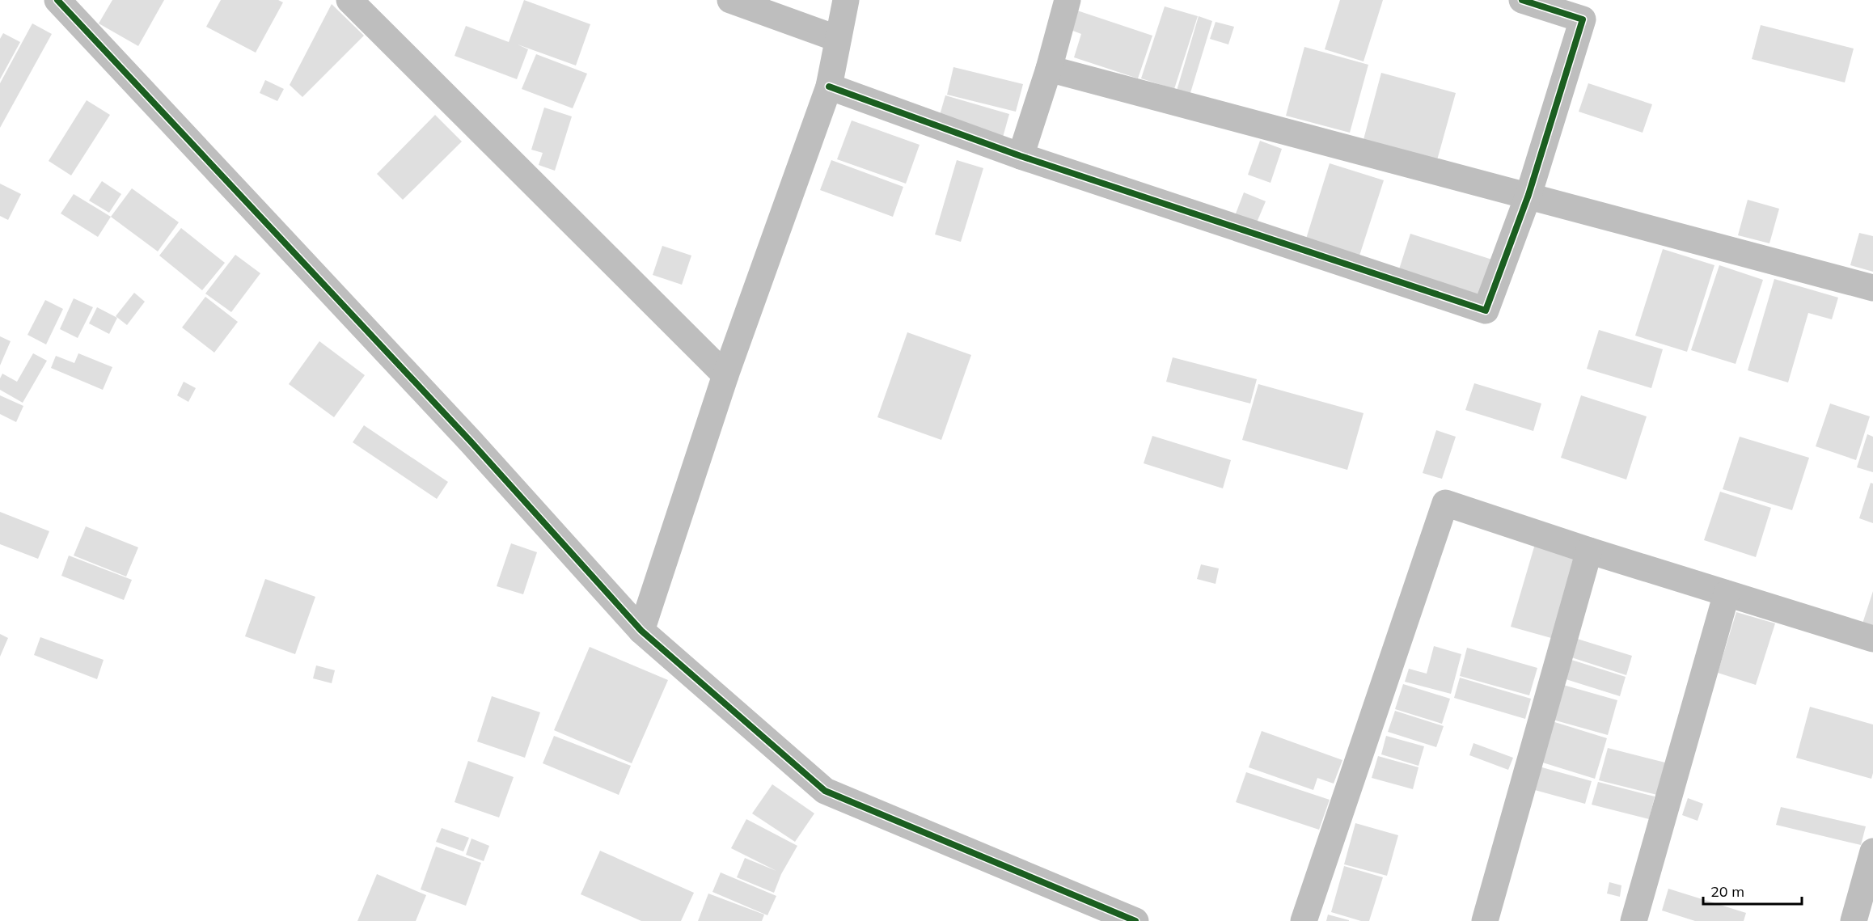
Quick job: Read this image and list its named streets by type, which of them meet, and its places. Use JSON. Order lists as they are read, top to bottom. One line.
{"scale_bar":"20 m"}
